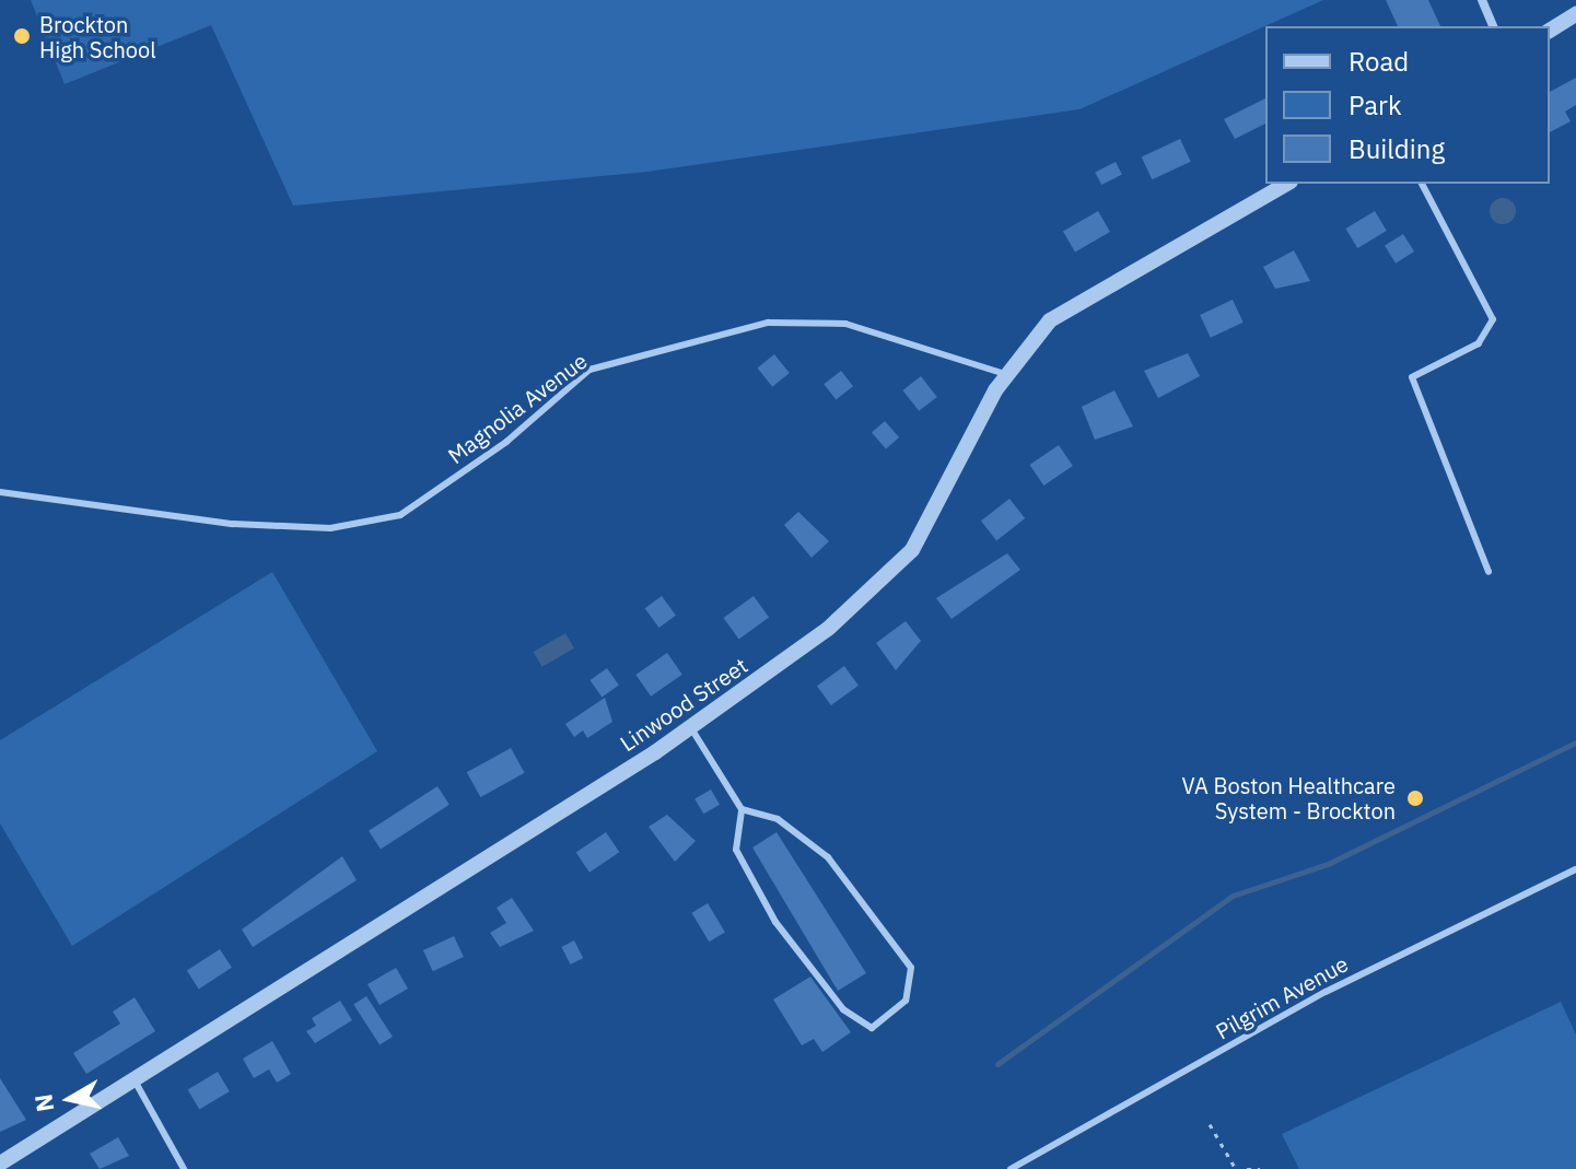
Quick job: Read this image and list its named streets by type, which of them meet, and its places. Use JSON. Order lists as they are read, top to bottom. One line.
{"streets":{"street":["Linwood Street"],"lane":["Magnolia Avenue","Pilgrim Avenue"]},"crossings":[["Magnolia Avenue","Linwood Street"]],"places":["Brockton High School","VA Boston Healthcare System - Brockton"],"legend":["Road","Park","Building"],"north":"left"}
